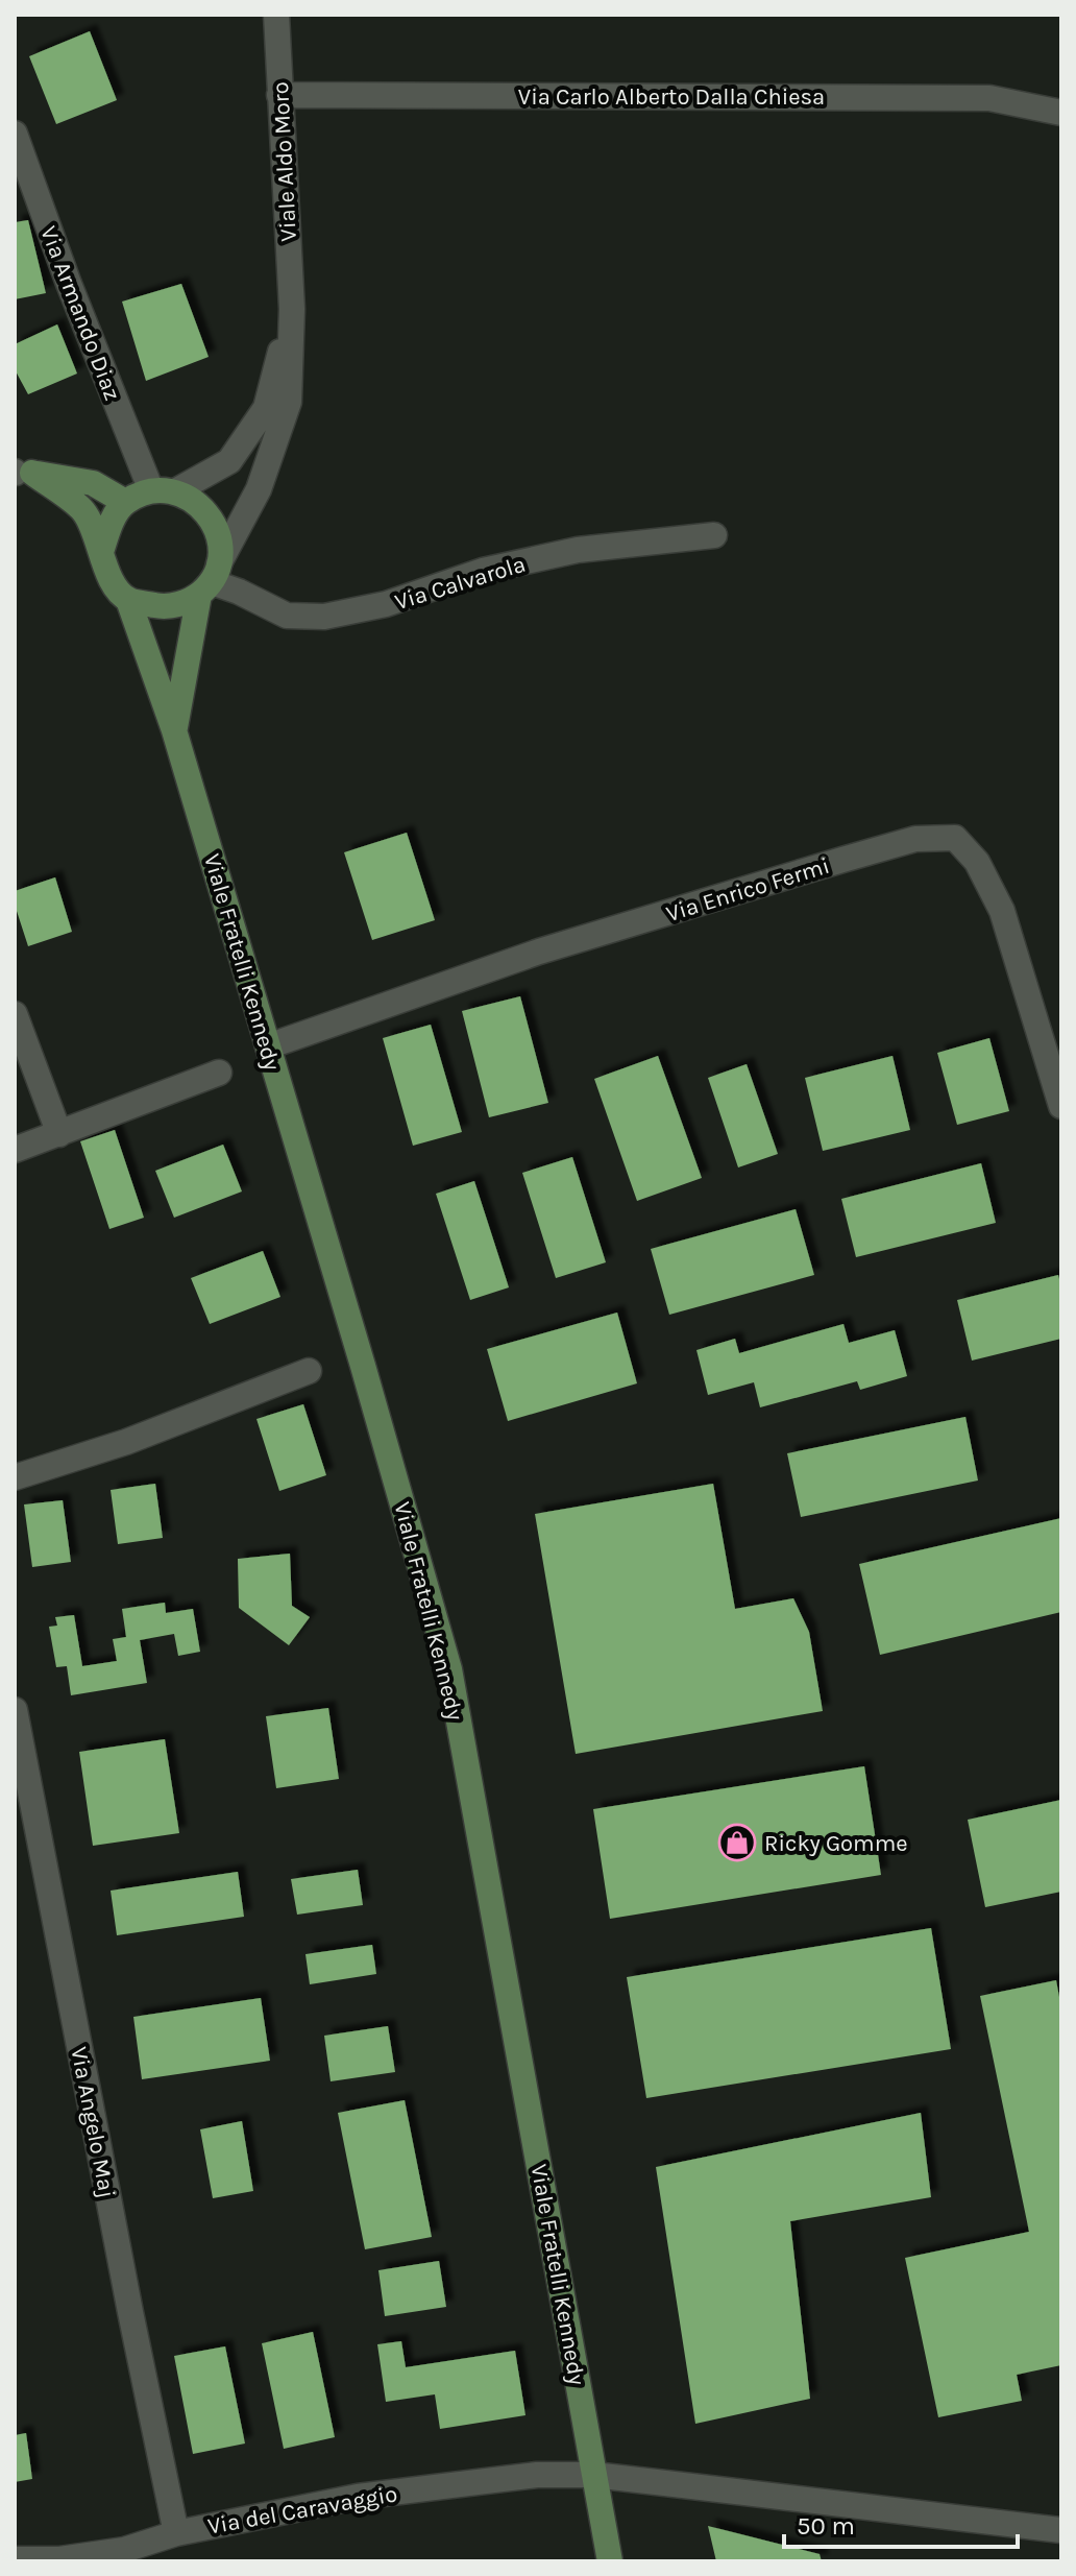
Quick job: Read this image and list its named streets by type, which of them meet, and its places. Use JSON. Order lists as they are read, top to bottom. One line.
{"streets":{"street":["Via Carlo Alberto Dalla Chiesa","Viale Aldo Moro","Via Armando Diaz","Via Calvarola","Via Enrico Fermi","Viale Fratelli Kennedy","Via Angelo Maj","Via del Caravaggio"]},"crossings":[["Via Carlo Alberto Dalla Chiesa","Viale Aldo Moro"],["Viale Aldo Moro","Via Armando Diaz"],["Viale Aldo Moro","Via Calvarola"],["Viale Aldo Moro","Viale Fratelli Kennedy"],["Via Armando Diaz","Via Calvarola"],["Via Armando Diaz","Viale Fratelli Kennedy"],["Via Calvarola","Viale Fratelli Kennedy"],["Via Enrico Fermi","Viale Fratelli Kennedy"],["Viale Fratelli Kennedy","Via del Caravaggio"],["Via Angelo Maj","Via del Caravaggio"]],"places":{"shop":["Ricky Gomme"]},"scale_bar":"50 m"}
